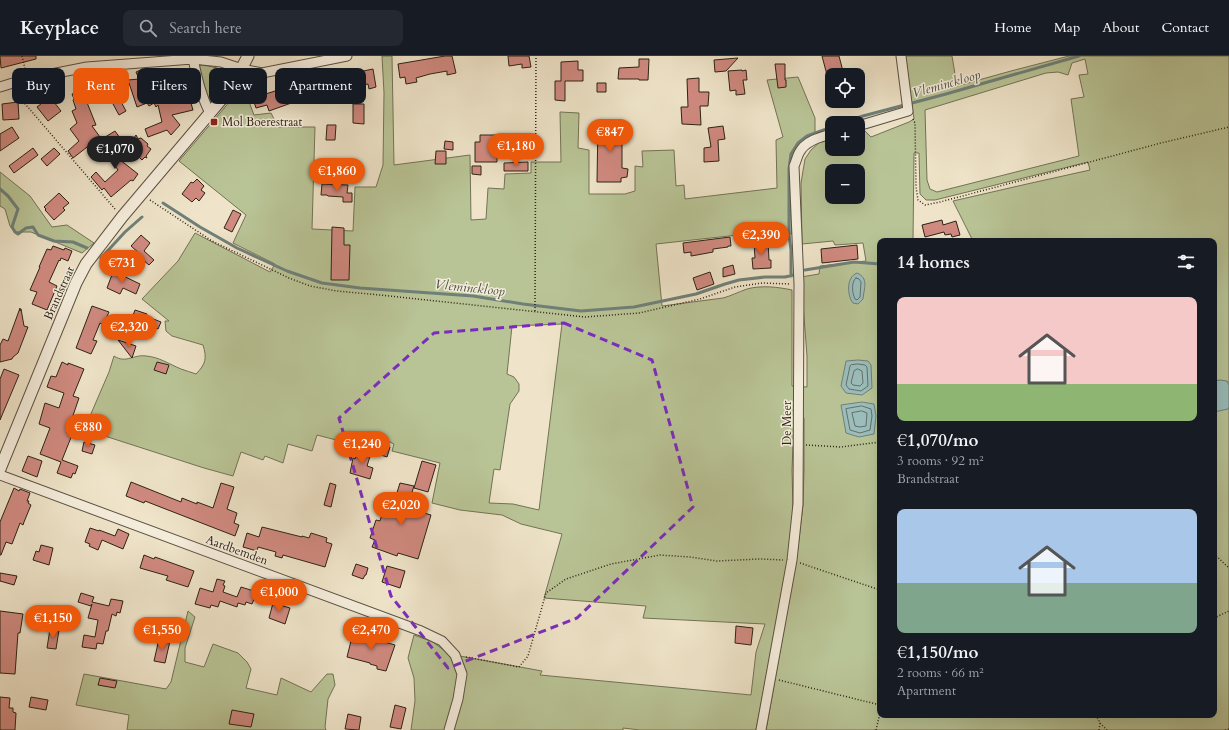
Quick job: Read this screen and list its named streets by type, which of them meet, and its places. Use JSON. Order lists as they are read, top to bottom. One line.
{"streets":{"street":["Brandstraat","De Meer","Aardbemden"]},"water":["Vleminckloop"],"places":{"transit":["Mol Boerestraat"]},"page":{"header":"Keyplace","search":"Search here","nav":["Home","Map","About","Contact"],"map_buttons":["+","−"],"chip":["Buy","Rent","Filters","New","Apartment"],"price":["€847","€1,180","€1,070","€1,860","€2,390","€731","€2,320","€880","€1,240","€2,020","€1,000","€1,150","€1,550","€2,470"],"heading":"14 homes","list":[{"name":"€1,070/mo","note":"3 rooms · 92 m² · Brandstraat"},{"name":"€1,150/mo","note":"2 rooms · 66 m² · Apartment"}]}}
